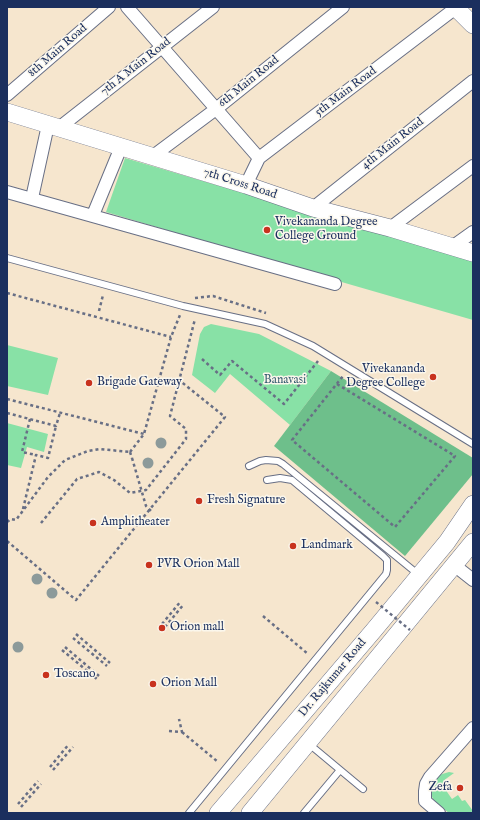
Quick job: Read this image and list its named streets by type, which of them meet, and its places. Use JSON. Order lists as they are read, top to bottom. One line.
{"streets":{"main road":["7th Cross Road","Dr. Rajkumar Road"],"street":["8th Main Road","7th A Main Road","6th Main Road","5th Main Road","4th Main Road"]},"crossings":[["7th A Main Road","7th Cross Road"],["6th Main Road","7th Cross Road"],["5th Main Road","7th Cross Road"],["4th Main Road","7th Cross Road"]],"parks":["Banavasi"],"places":["Vivekananda Degree College Ground","Vivekananda Degree College","Brigade Gateway","Fresh Signature","Amphitheater","Landmark","PVR Orion Mall","Orion mall","Toscano","Orion Mall","Zefa"]}
